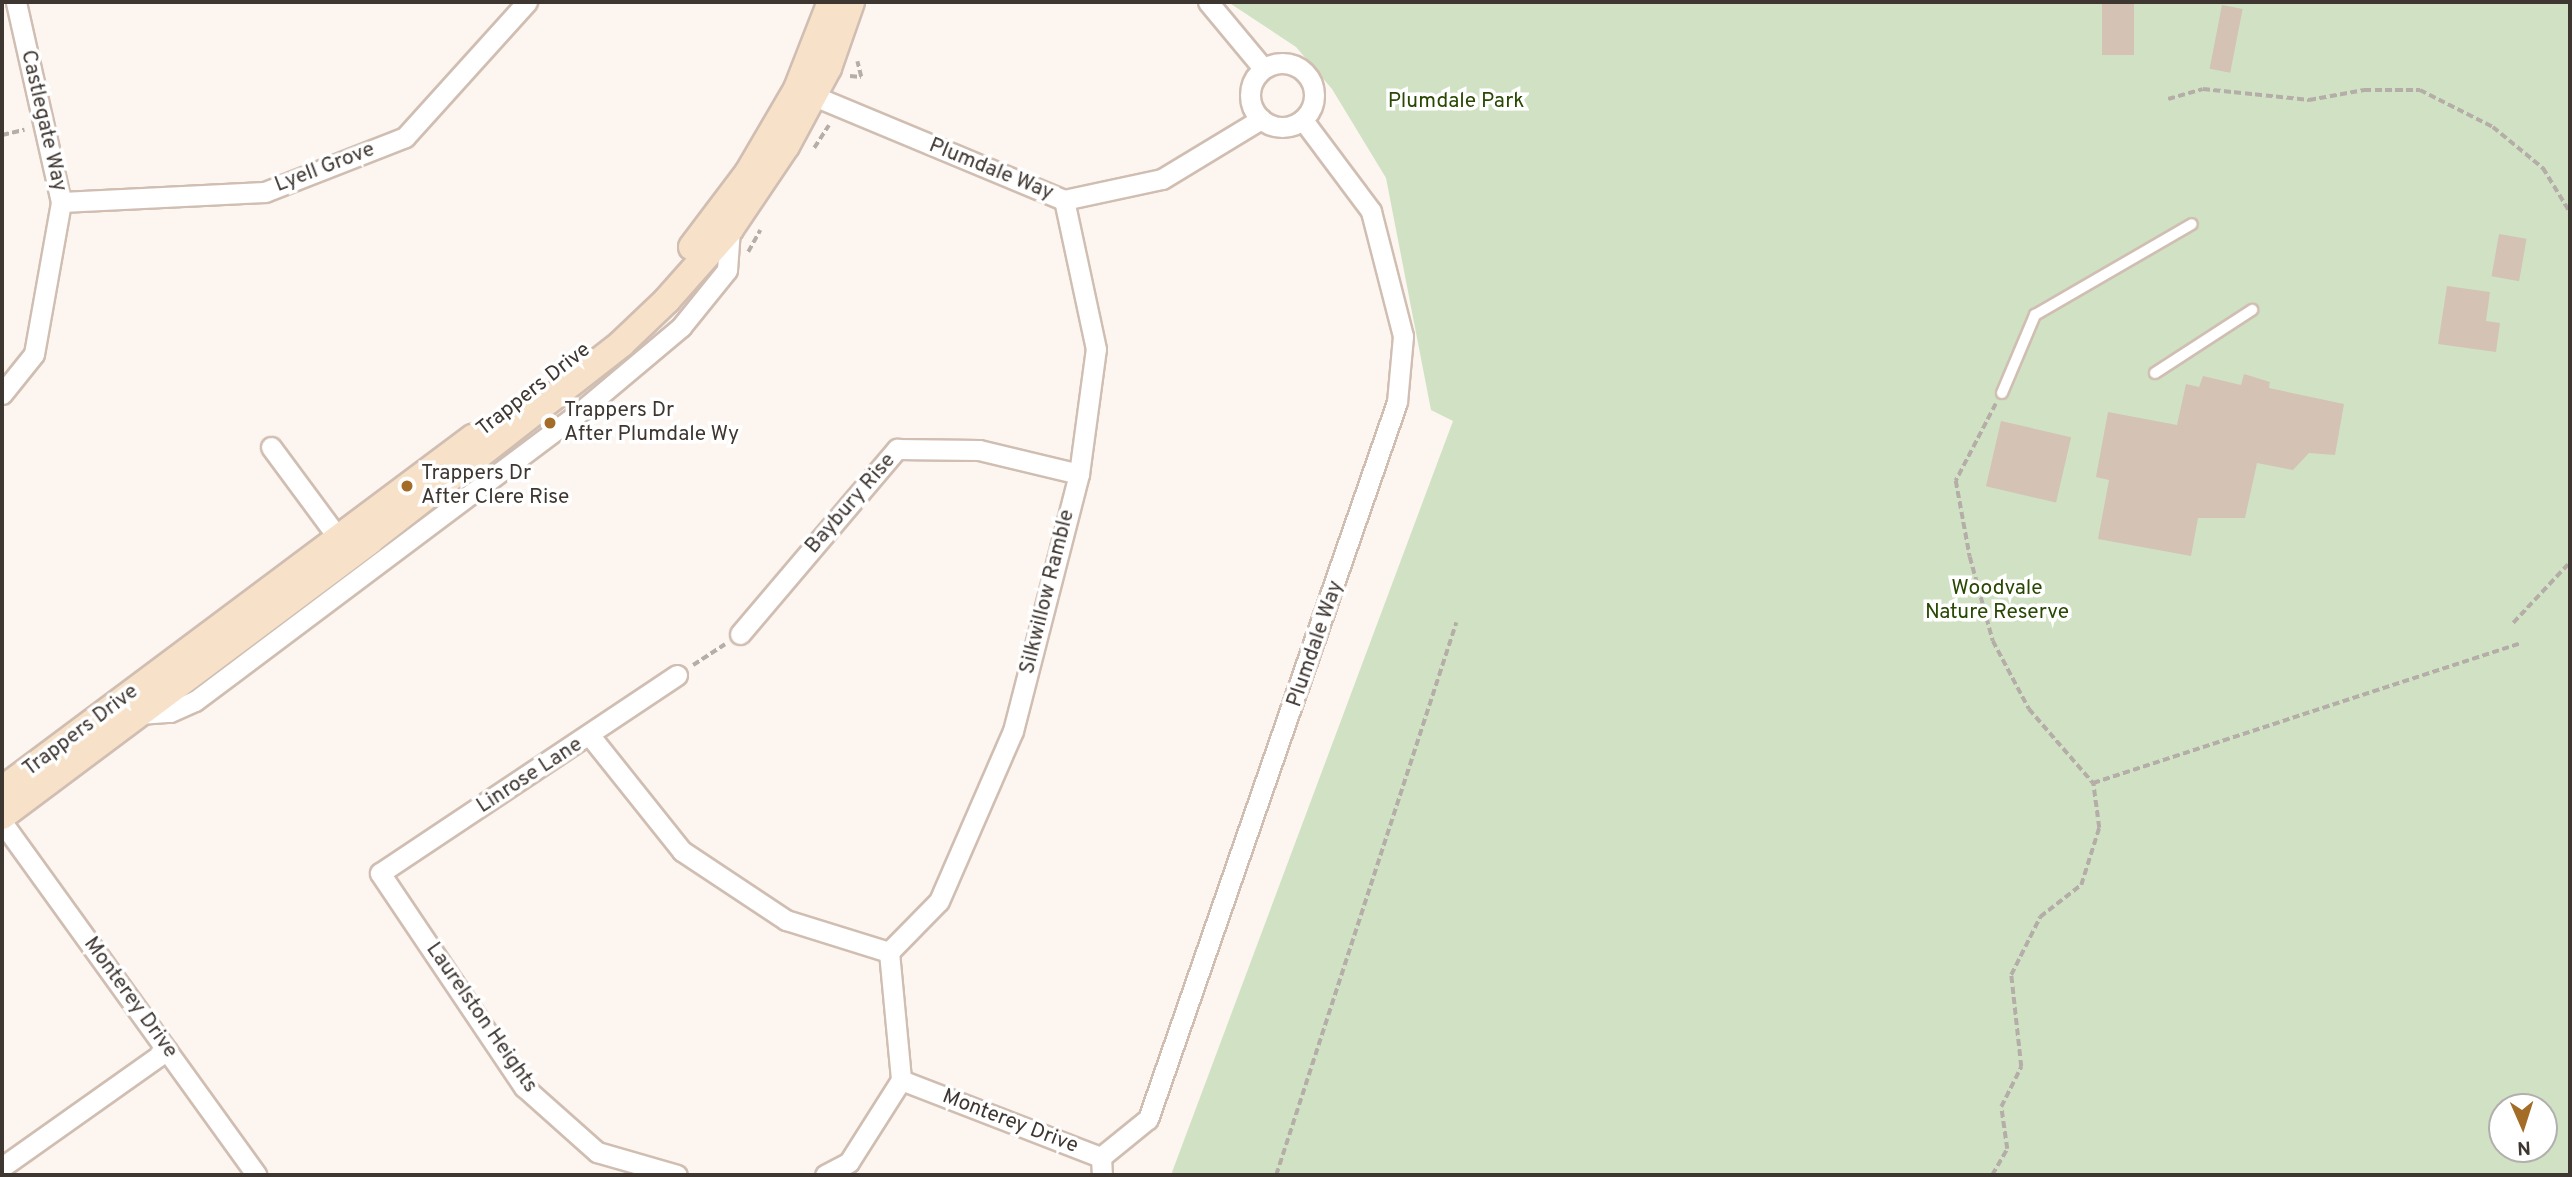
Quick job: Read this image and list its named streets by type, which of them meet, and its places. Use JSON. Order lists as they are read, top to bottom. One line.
{"streets":{"main road":["Trappers Drive"],"street":["Castlegate Way","Lyell Grove","Plumdale Way","Baybury Rise","Silkwillow Ramble","Linrose Lane","Monterey Drive","Laurelston Heights"]},"crossings":[["Castlegate Way","Lyell Grove"],["Plumdale Way","Trappers Drive"],["Plumdale Way","Silkwillow Ramble"],["Plumdale Way","Monterey Drive"],["Trappers Drive","Monterey Drive"],["Baybury Rise","Silkwillow Ramble"],["Linrose Lane","Laurelston Heights"]],"parks":["Plumdale Park","Woodvale Nature Reserve"],"places":["Trappers Dr After Plumdale Wy","Trappers Dr After Clere Rise"],"north":"bottom"}
